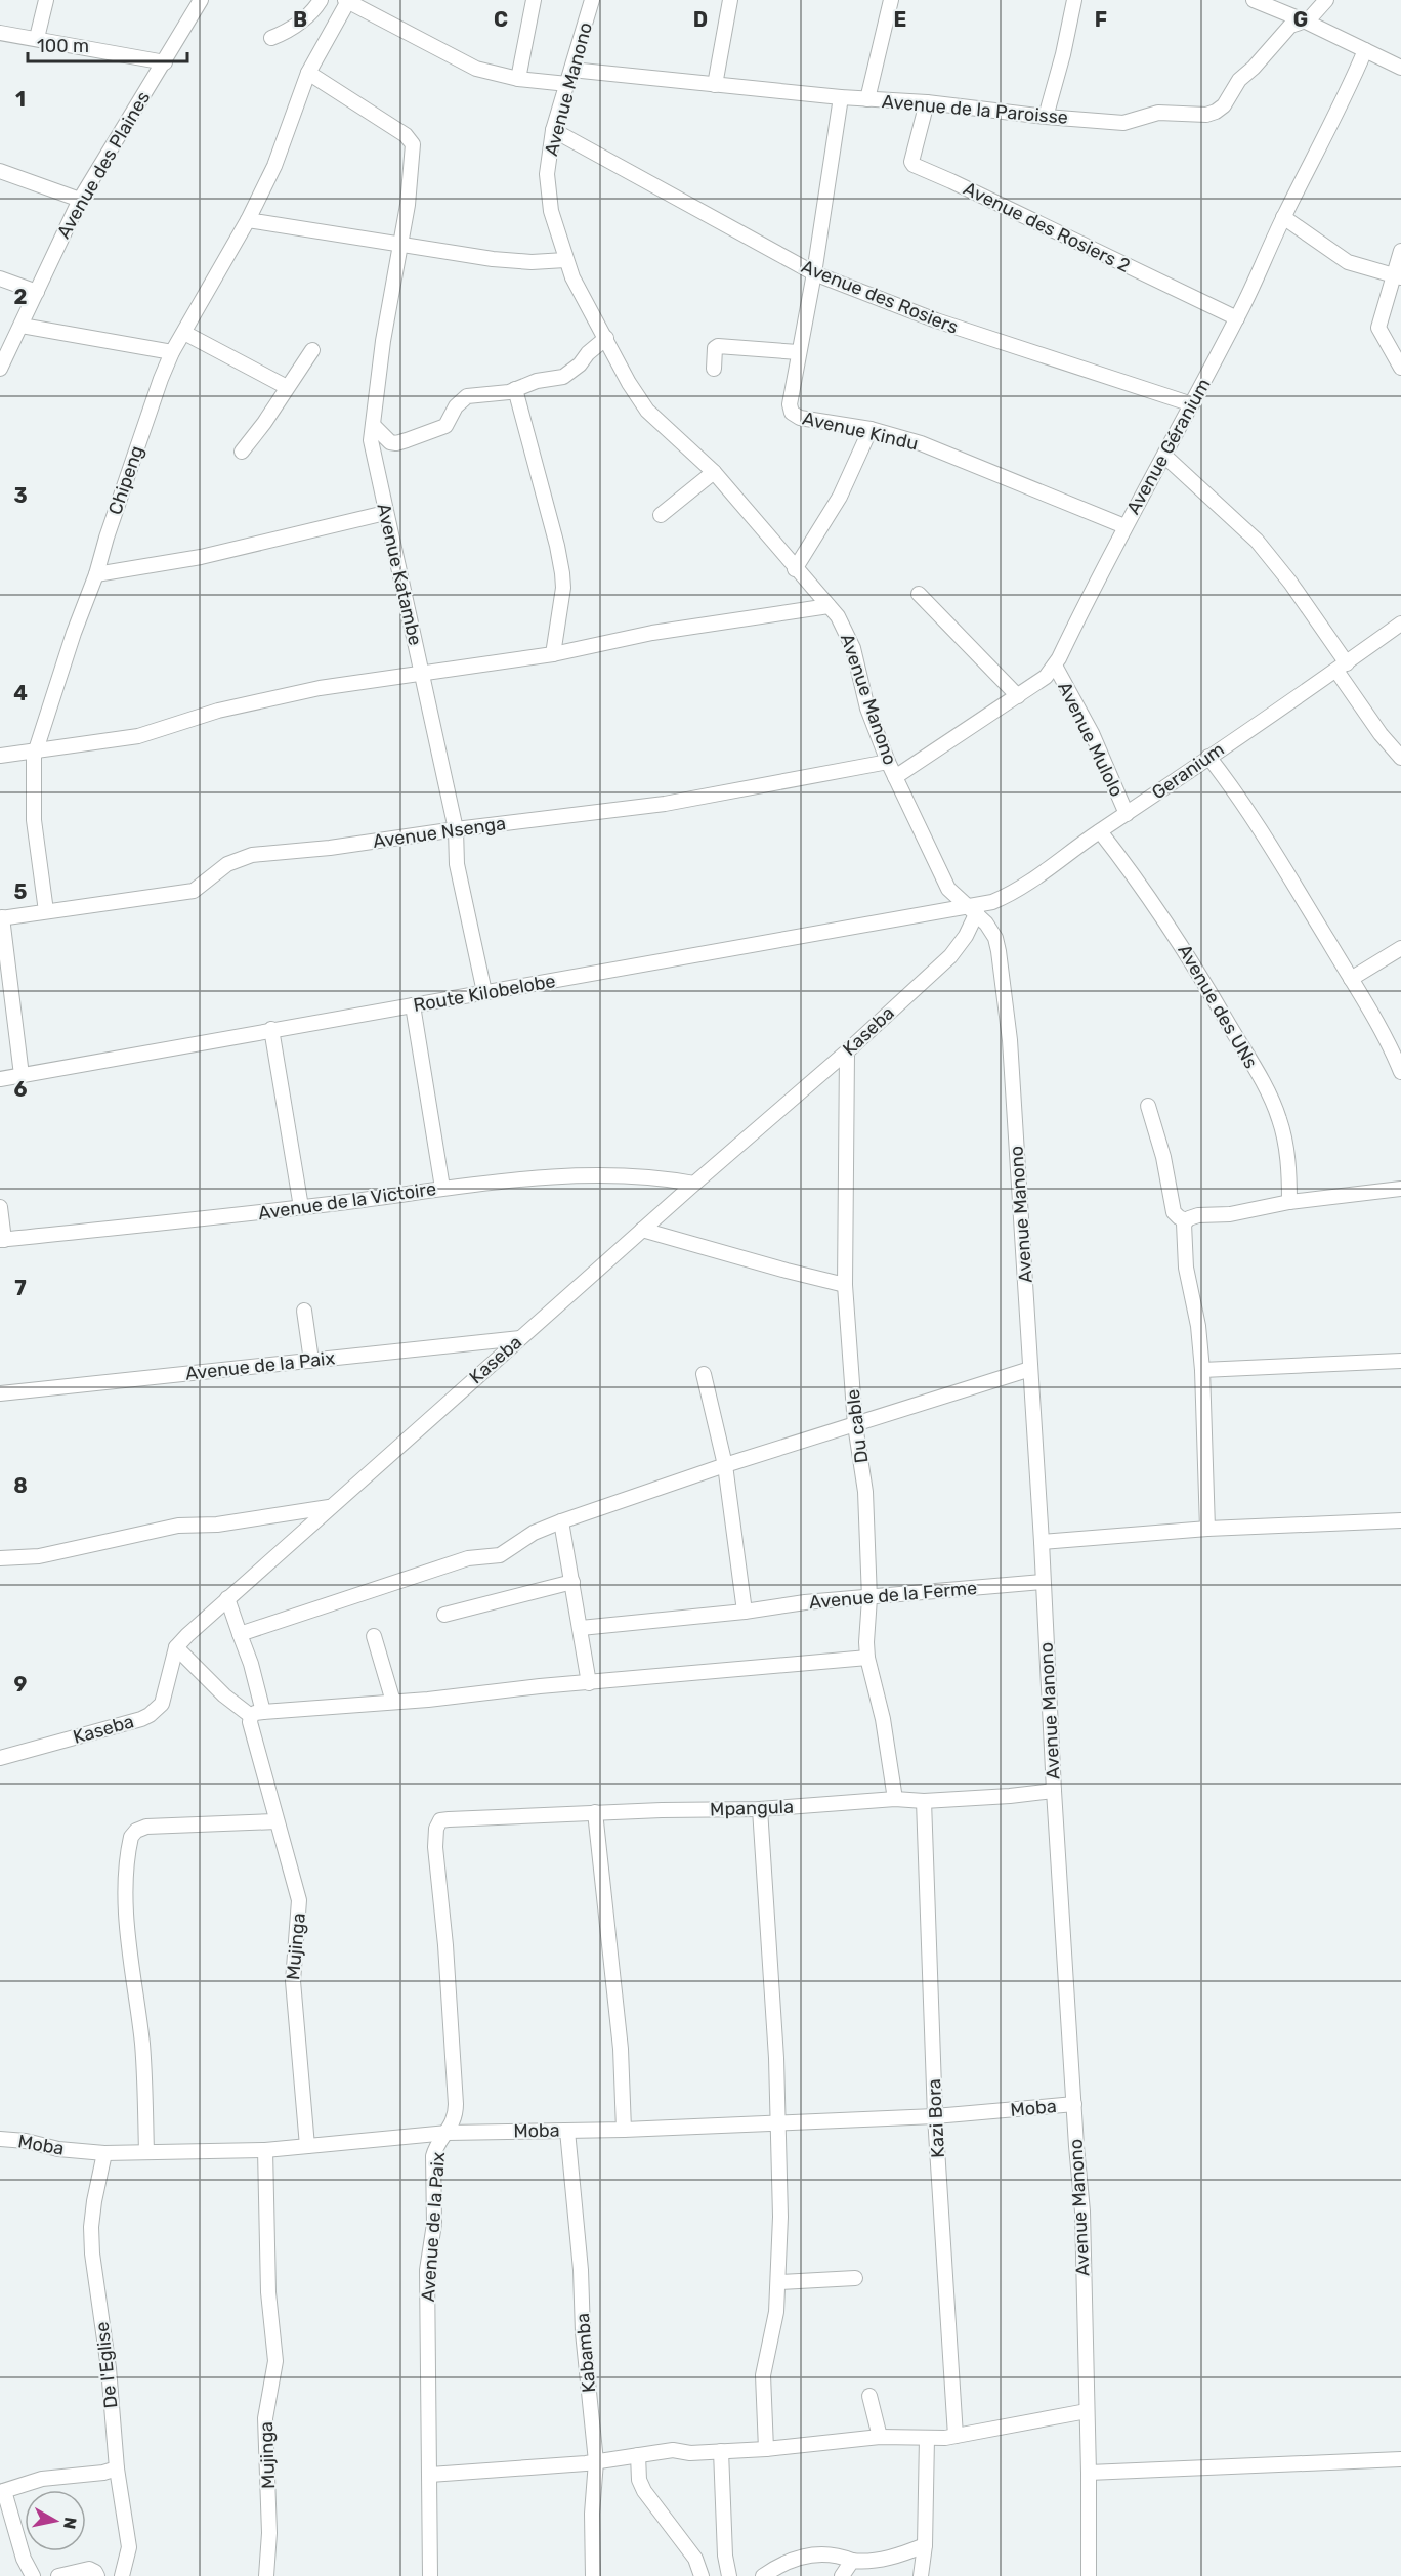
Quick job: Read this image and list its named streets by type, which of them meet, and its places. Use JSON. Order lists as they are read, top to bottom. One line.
{"streets":{"street":["Avenue Manono","Avenue de la Paroisse","Avenue des Plaines","Avenue des Rosiers 2","Avenue des Rosiers","Avenue Kindu","Avenue Géranium","Chipeng","Avenue Katambe","Avenue Mulolo","Geranium","Avenue Nsenga","Route Kilobelobe","Avenue des UNs","Kaseba","Avenue de la Victoire","Avenue de la Paix","Du cable","Avenue de la Ferme","Mpangula","Mujinga","Moba","Kazi Bora","Kabamba","De l'Eglise"]},"crossings":[["Avenue Manono","Avenue de la Paroisse"],["Avenue Manono","Avenue des Rosiers"],["Avenue Manono","Avenue Géranium"],["Avenue Manono","Geranium"],["Avenue Manono","Avenue Nsenga"],["Avenue Manono","Route Kilobelobe"],["Avenue Manono","Kaseba"],["Avenue Manono","Avenue de la Ferme"],["Avenue Manono","Mpangula"],["Avenue Manono","Moba"],["Avenue de la Paroisse","Avenue des Rosiers 2"],["Avenue de la Paroisse","Avenue Kindu"],["Avenue des Rosiers 2","Avenue Géranium"],["Avenue des Rosiers","Avenue Kindu"],["Avenue des Rosiers","Avenue Géranium"],["Avenue Kindu","Avenue Géranium"],["Avenue Géranium","Avenue Mulolo"],["Chipeng","Avenue Katambe"],["Chipeng","Avenue Nsenga"],["Avenue Katambe","Avenue Nsenga"],["Avenue Katambe","Route Kilobelobe"],["Avenue Mulolo","Geranium"],["Geranium","Route Kilobelobe"],["Geranium","Avenue des UNs"],["Geranium","Kaseba"],["Route Kilobelobe","Kaseba"],["Kaseba","Avenue de la Victoire"],["Kaseba","Avenue de la Paix"],["Kaseba","Du cable"],["Kaseba","Mujinga"],["Avenue de la Paix","Mpangula"],["Avenue de la Paix","Moba"],["Du cable","Avenue de la Ferme"],["Du cable","Mpangula"],["Mpangula","Kazi Bora"],["Mujinga","Moba"],["Moba","Kazi Bora"],["Moba","Kabamba"],["Moba","De l'Eglise"]],"scale_bar":"100 m","north":"right","grid":{"columns":["B","C","D","E","F","G"],"rows":["1","2","3","4","5","6","7","8","9"]}}
